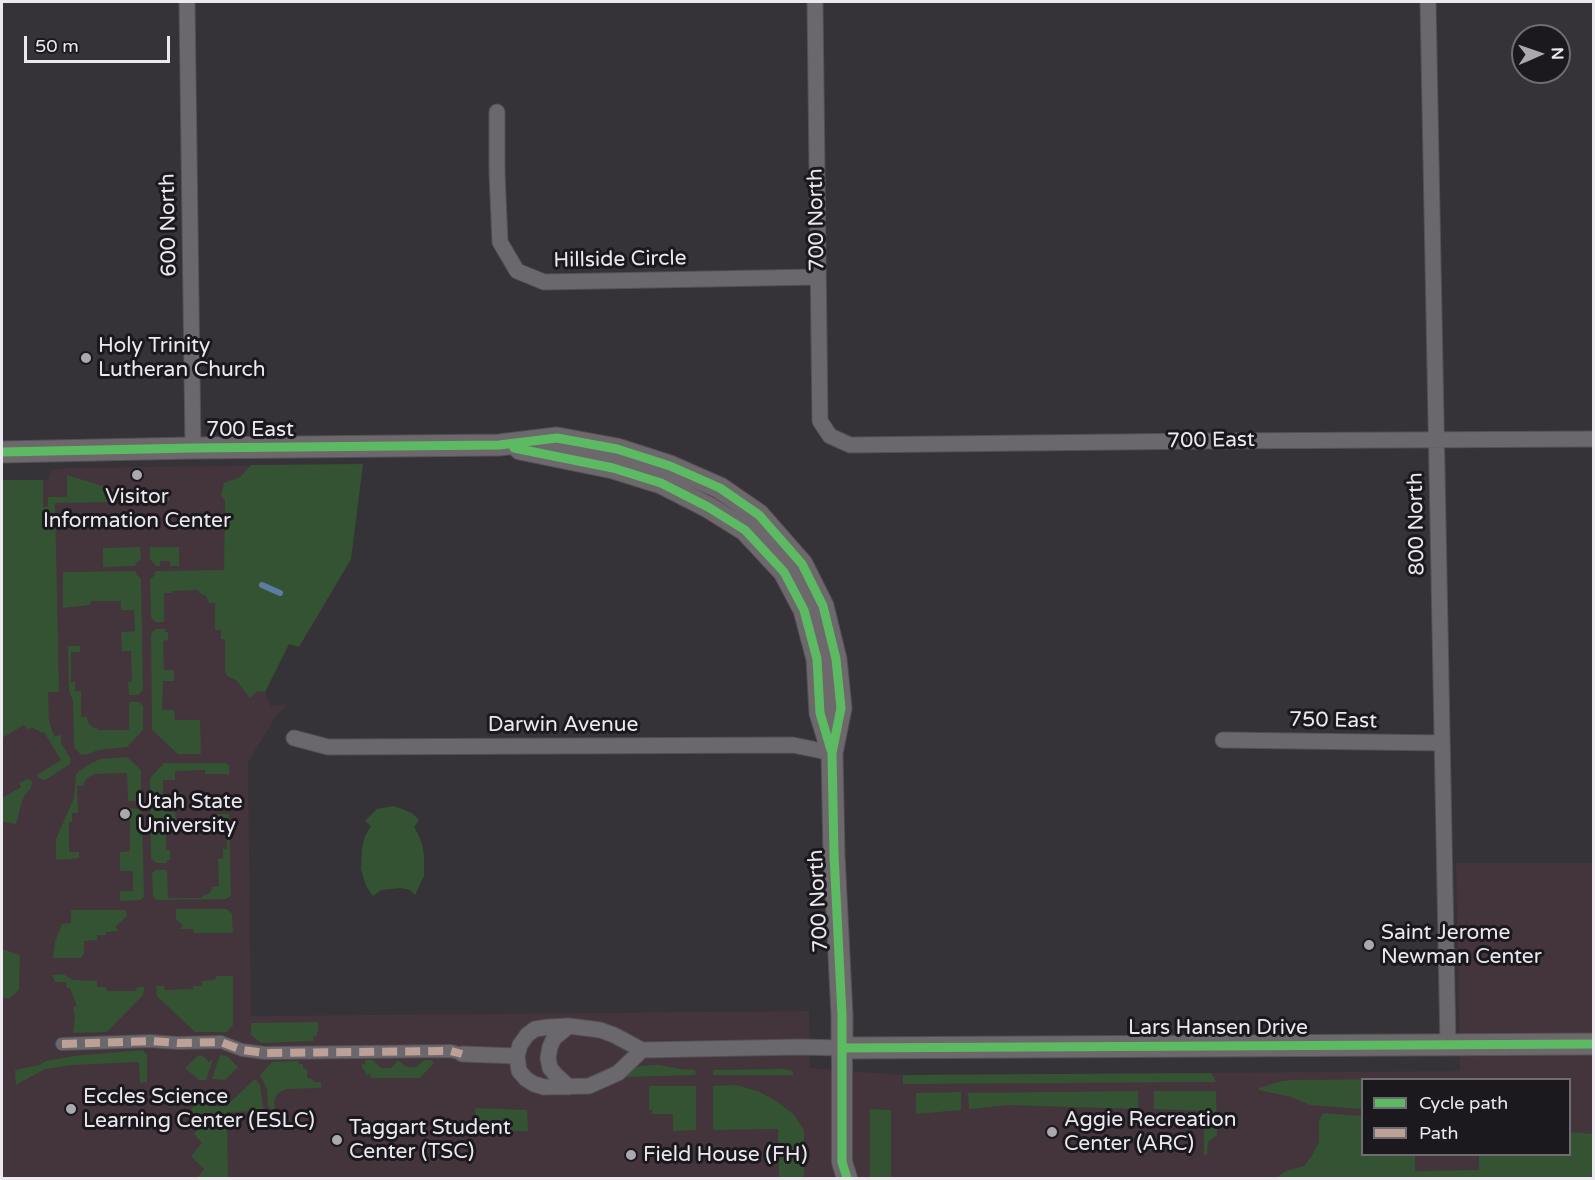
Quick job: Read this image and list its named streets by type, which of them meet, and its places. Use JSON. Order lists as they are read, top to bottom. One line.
{"streets":{"main road":["700 North","700 East","Lars Hansen Drive"],"street":["600 North","Hillside Circle","800 North","750 East","Darwin Avenue"]},"crossings":[["700 North","Hillside Circle"],["700 North","700 East"],["700 North","Darwin Avenue"],["700 North","Lars Hansen Drive"],["600 North","700 East"],["700 East","800 North"],["800 North","750 East"],["800 North","Lars Hansen Drive"]],"places":["Holy Trinity Lutheran Church","Visitor Information Center","Utah State University","Saint Jerome Newman Center","Eccles Science Learning Center (ESLC)","Aggie Recreation Center (ARC)","Taggart Student Center (TSC)","Field House (FH)"],"legend":["Cycle path","Path"],"scale_bar":"50 m","north":"right"}
